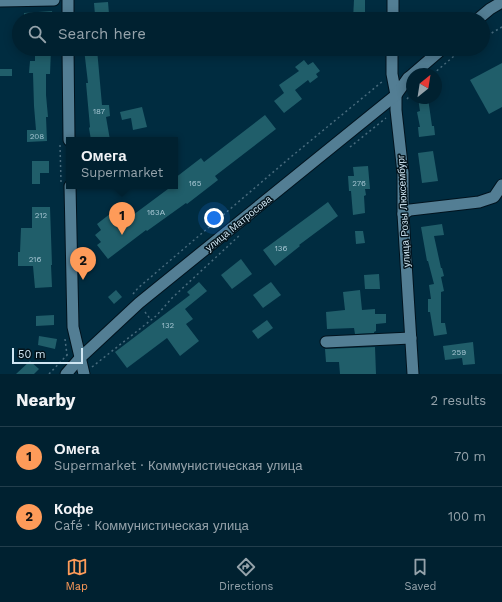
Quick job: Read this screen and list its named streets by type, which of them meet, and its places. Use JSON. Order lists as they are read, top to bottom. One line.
{"streets":{"street":["улица Розы Люксембург","улица Матросова"]},"crossings":[["улица Розы Люксембург","улица Матросова"]],"house_numbers":["187","208","165","276","163А","212","136","216","132","259"],"scale_bar":"50 m","north":"top right","page":{"search":"Search here","popup":["Омега","Supermarket"],"pins":["1","2"],"scale":"50 m","heading":["Nearby","2 results"],"list":[{"mark":"1","name":"Омега","note":"Supermarket · Коммунистическая улица","value":"70 m"},{"mark":"2","name":"Кофе","note":"Café · Коммунистическая улица","value":"100 m"}],"nav":["Map","Directions","Saved"]}}
